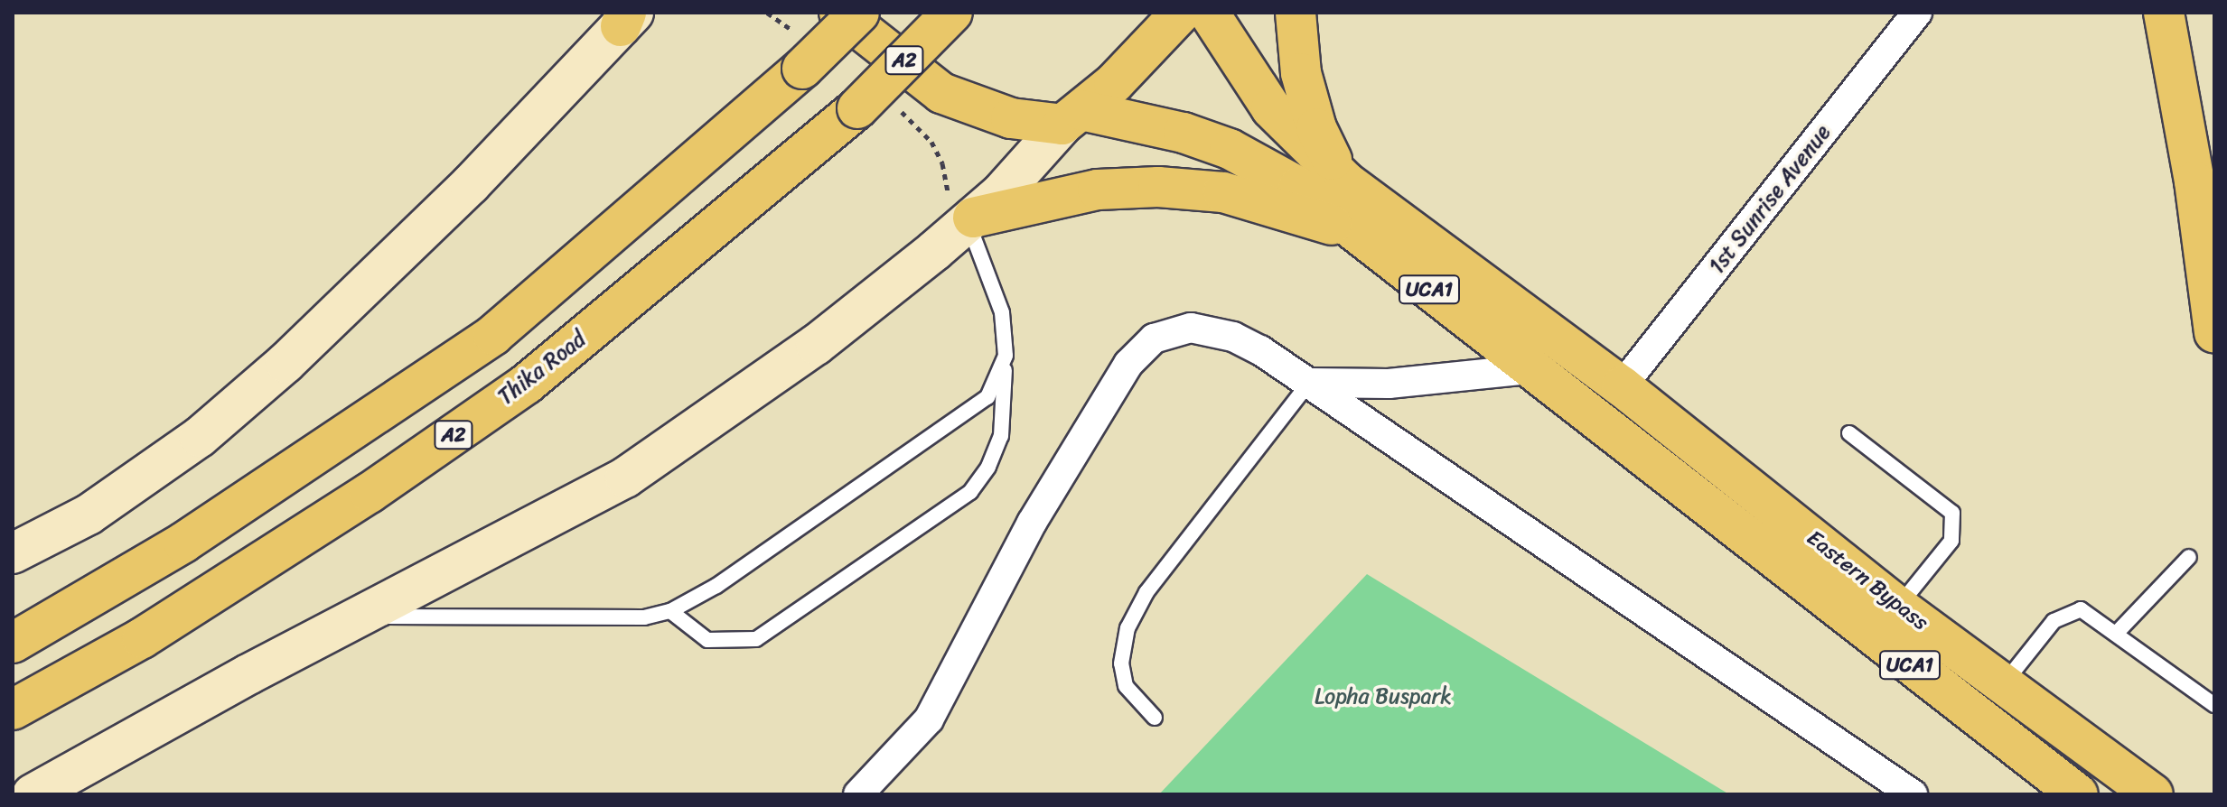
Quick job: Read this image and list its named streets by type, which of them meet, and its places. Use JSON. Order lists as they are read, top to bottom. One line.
{"streets":{"main road":["A2","UCA1","Thika Road","Eastern Bypass"],"street":["1st Sunrise Avenue"]},"crossings":[["1st Sunrise Avenue","UCA1"],["1st Sunrise Avenue","Eastern Bypass"],["UCA1","Eastern Bypass"]],"parks":["Lopha Buspark"]}
